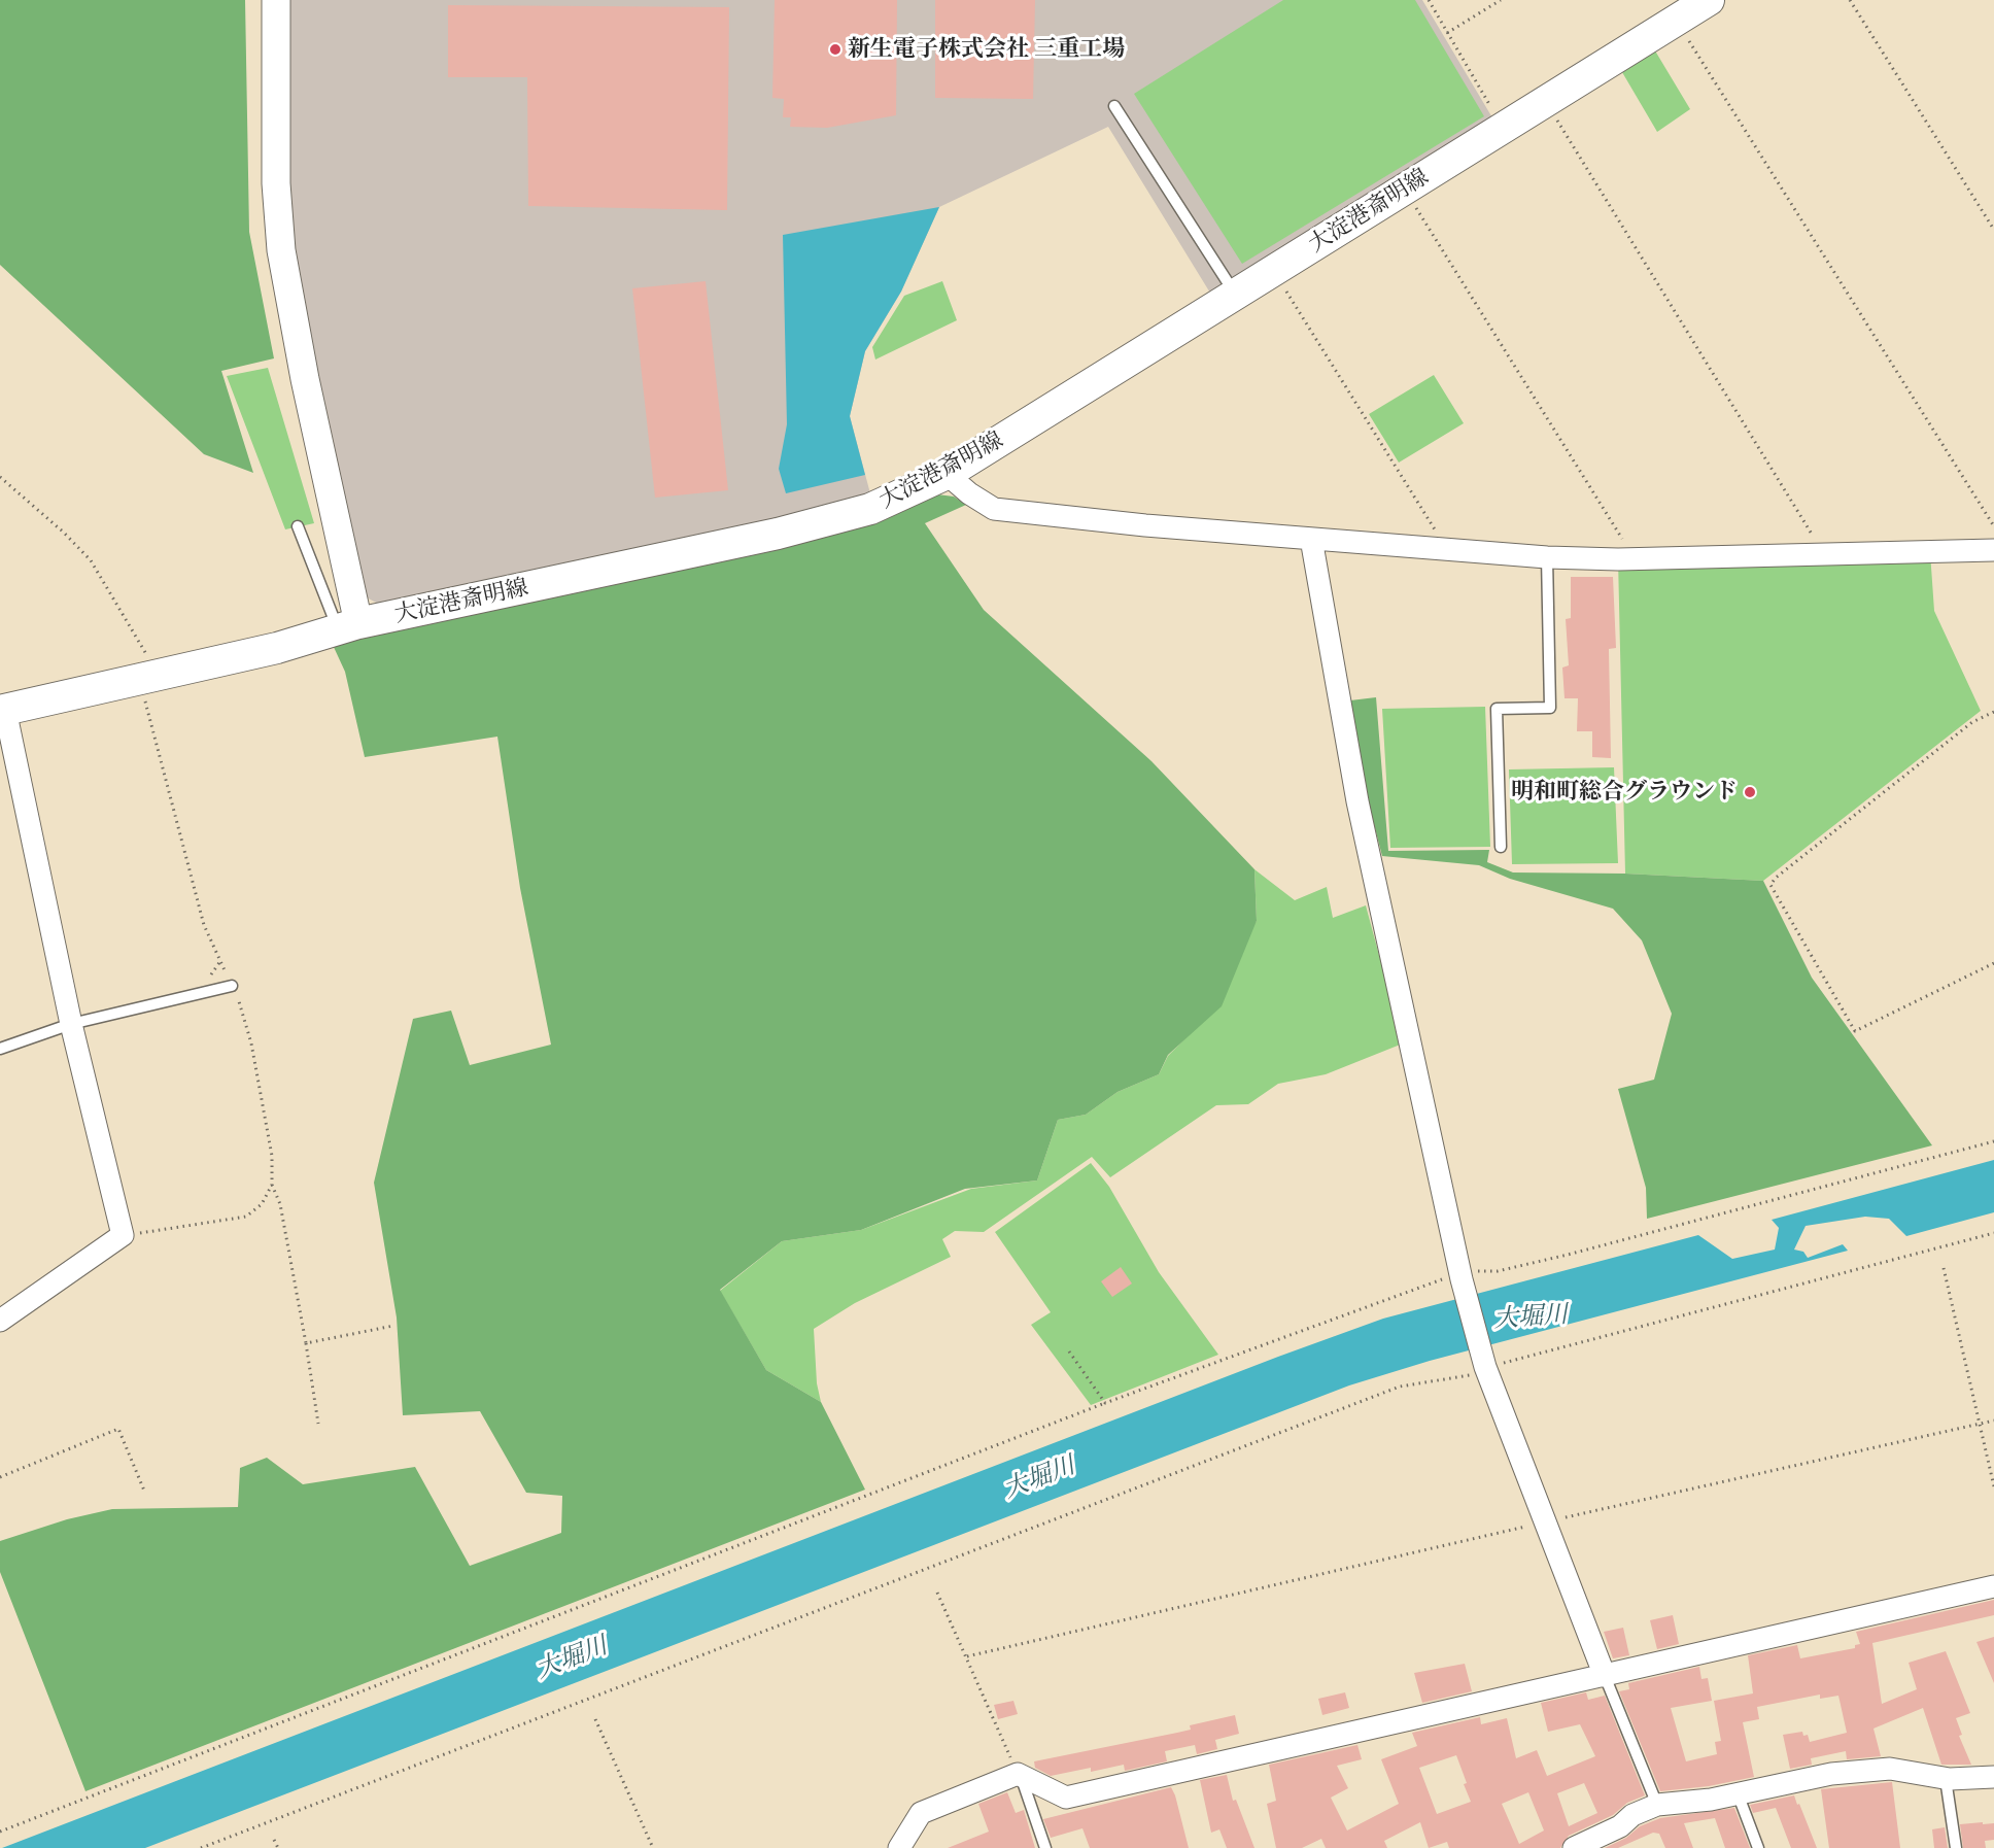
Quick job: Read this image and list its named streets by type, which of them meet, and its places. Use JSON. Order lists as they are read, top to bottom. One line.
{"streets":{"main road":["大淀港斎明線"]},"water":["大堀川"],"places":["新生電子株式会社 三重工場","明和町総合グラウンド"]}
